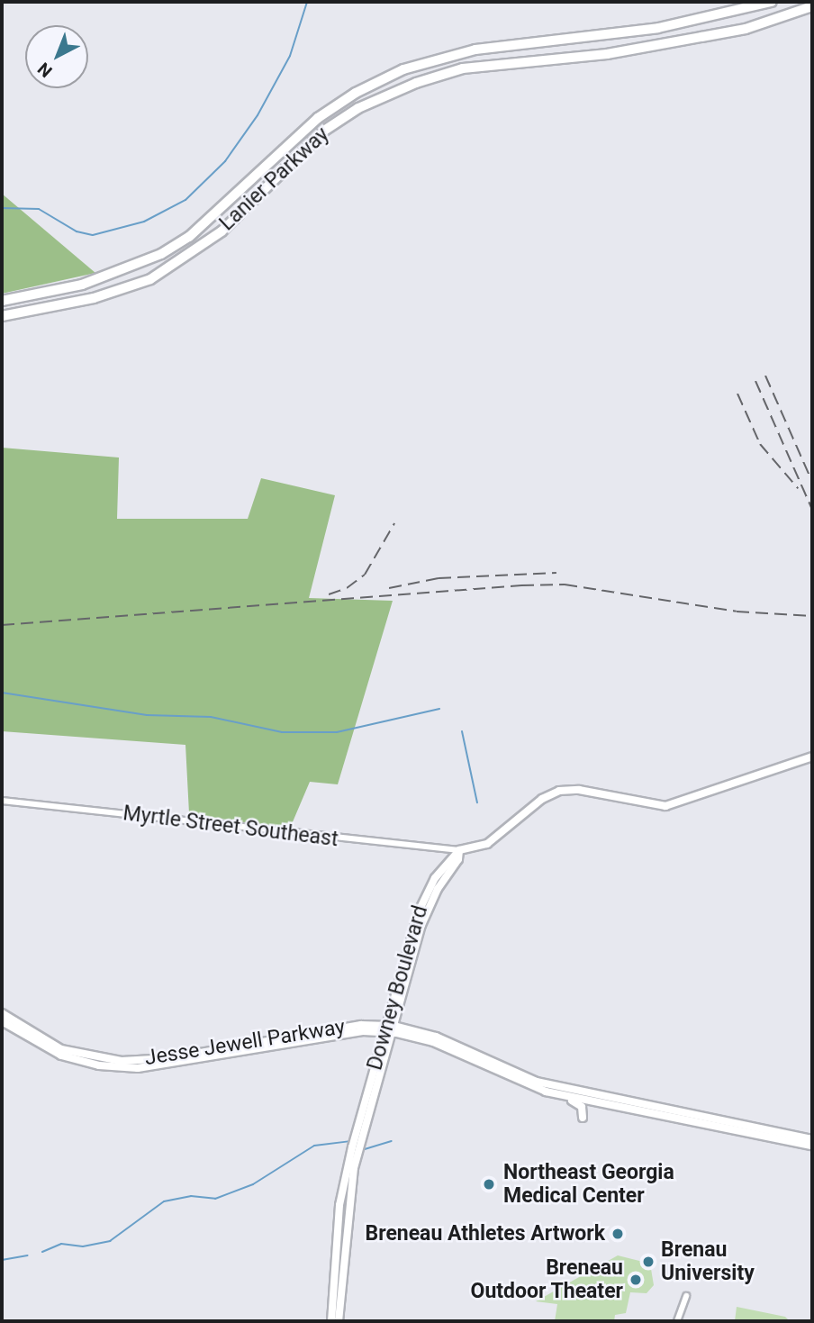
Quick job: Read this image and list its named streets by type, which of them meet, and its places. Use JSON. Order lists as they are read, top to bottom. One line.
{"streets":{"highway":["Lanier Parkway"],"main road":["Downey Boulevard","Jesse Jewell Parkway"],"street":["Myrtle Street Southeast"]},"crossings":[["Myrtle Street Southeast","Downey Boulevard"],["Downey Boulevard","Jesse Jewell Parkway"]],"places":["Northeast Georgia Medical Center","Breneau Athletes Artwork","Brenau University","Breneau Outdoor Theater"],"north":"bottom left"}
